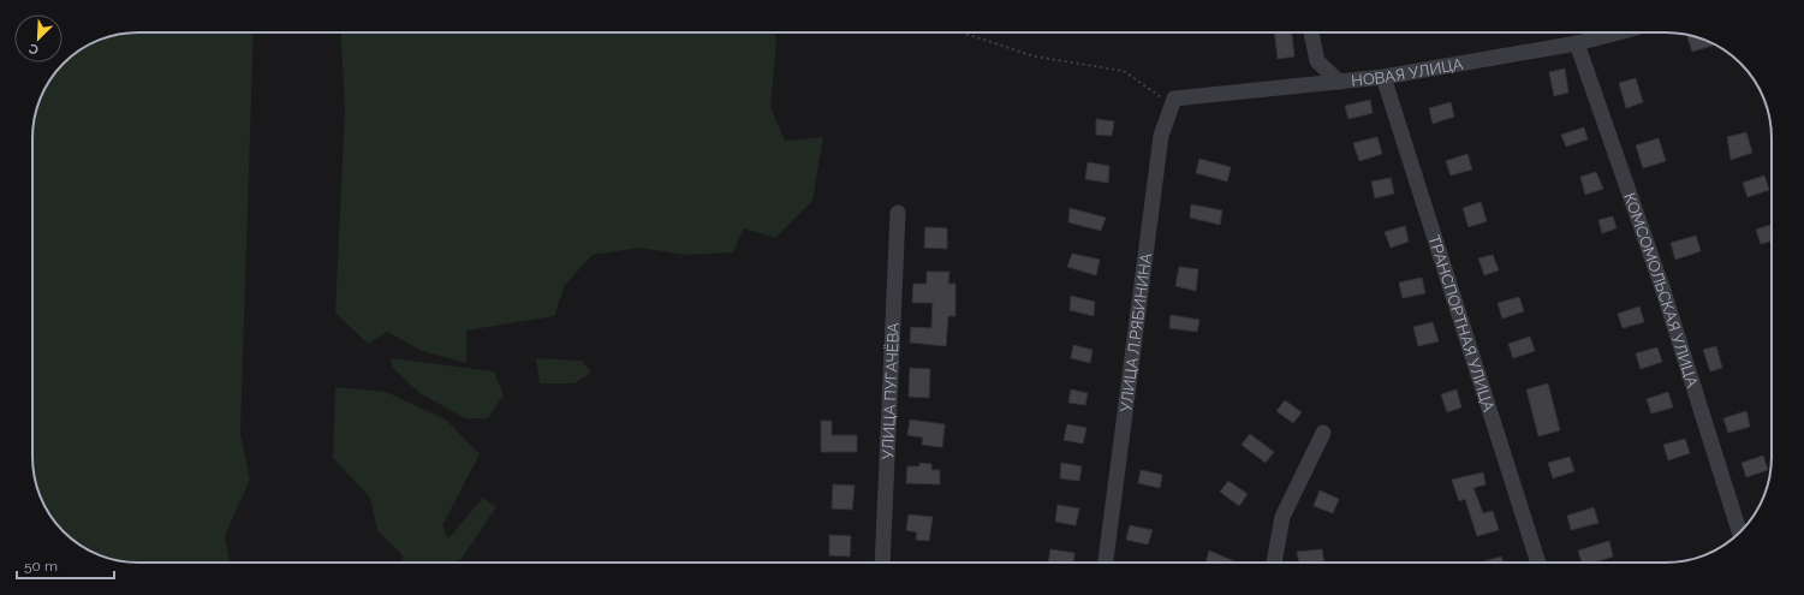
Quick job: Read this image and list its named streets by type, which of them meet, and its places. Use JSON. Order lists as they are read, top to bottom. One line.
{"streets":{"street":["НОВАЯ УЛИЦА","КОМСОМОЛЬСКАЯ УЛИЦА","ТРАНСПОРТНАЯ УЛИЦА","УЛИЦА Л.РЯБИНИНА","УЛИЦА ПУГАЧЁВА"]},"crossings":[["НОВАЯ УЛИЦА","КОМСОМОЛЬСКАЯ УЛИЦА"],["НОВАЯ УЛИЦА","ТРАНСПОРТНАЯ УЛИЦА"],["НОВАЯ УЛИЦА","УЛИЦА Л.РЯБИНИНА"]],"scale_bar":"50 m","north":"bottom left"}
